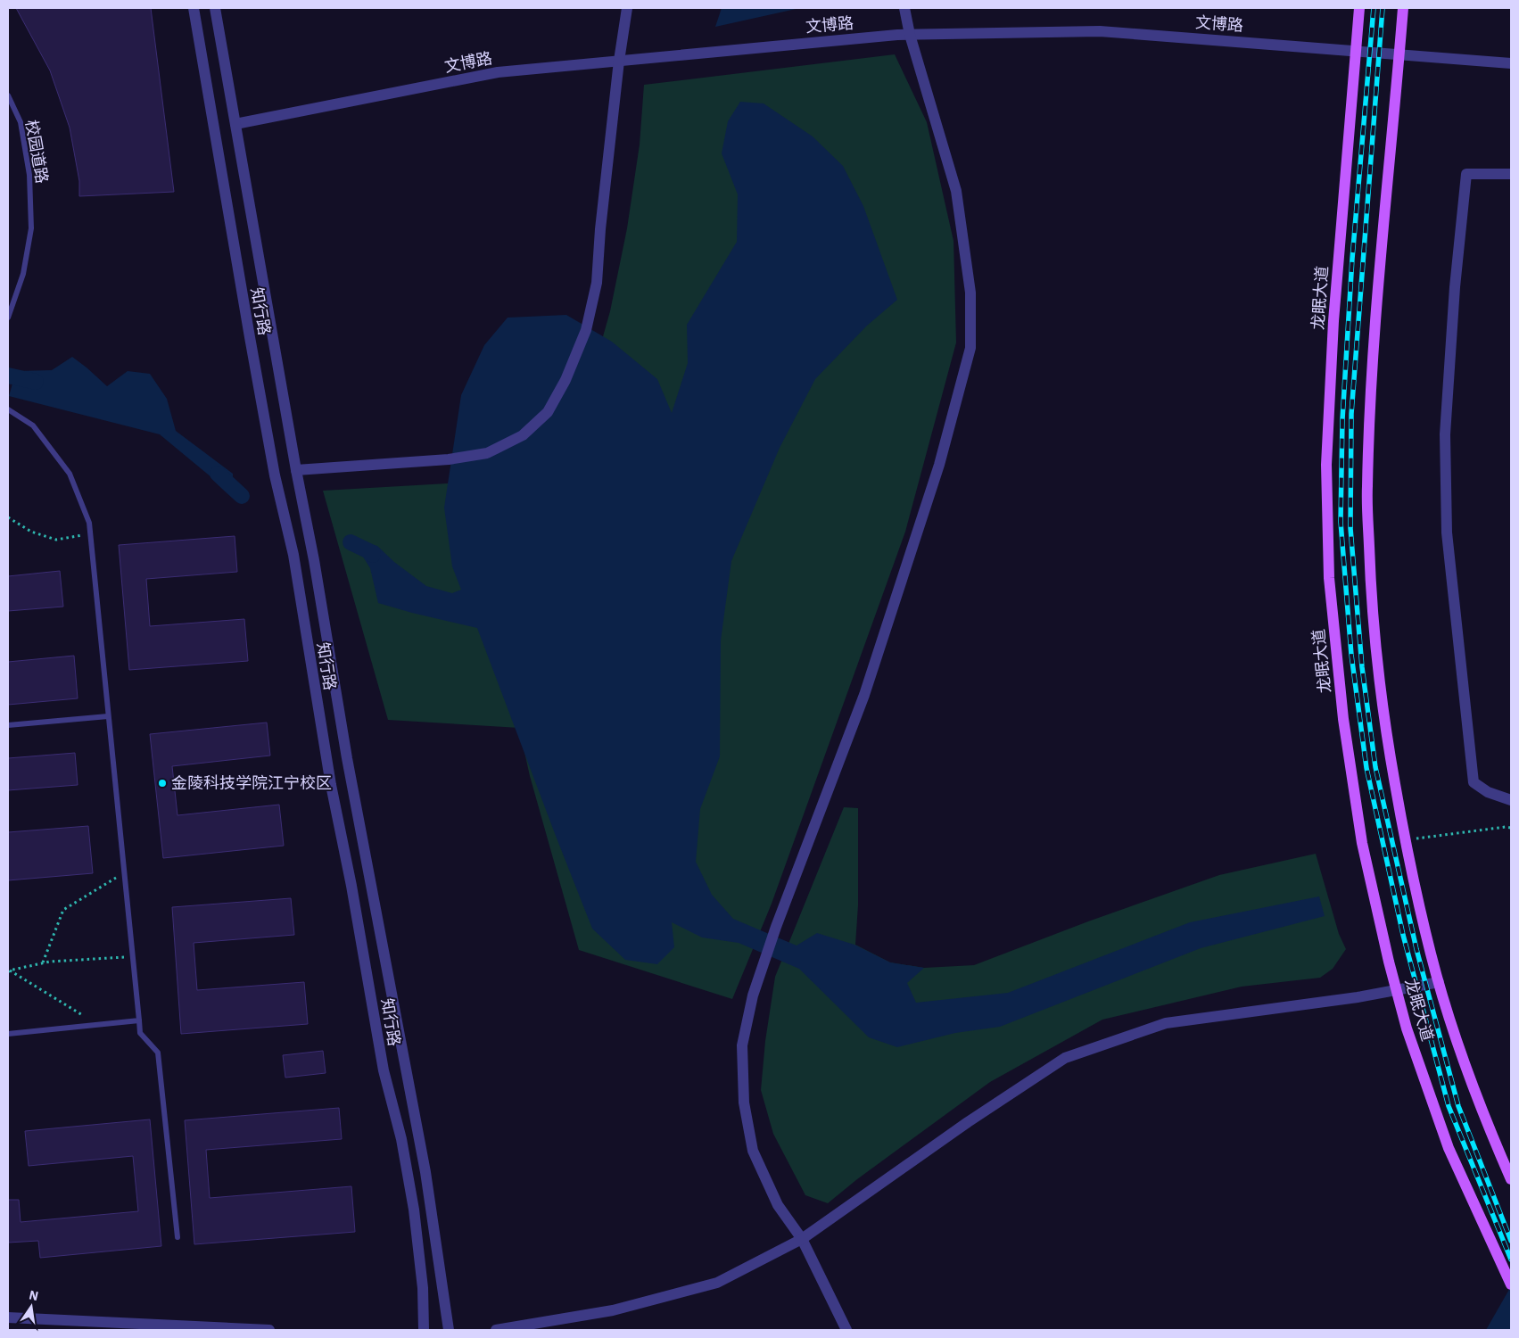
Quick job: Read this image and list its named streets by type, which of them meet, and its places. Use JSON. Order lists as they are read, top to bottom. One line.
{"streets":{"main road":["龙眠大道"],"street":["文博路","知行路"],"lane":["校园道路"]},"crossings":[["文博路","龙眠大道"],["文博路","知行路"]],"places":["金陵科技学院江宁校区"],"north":"top"}
